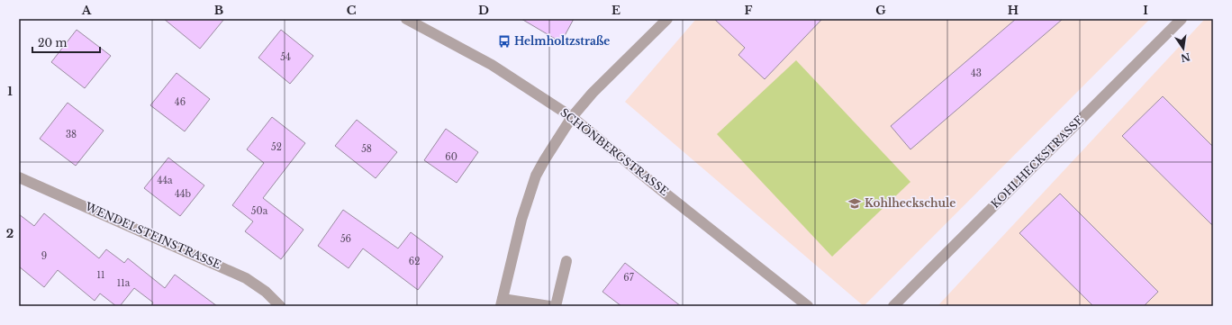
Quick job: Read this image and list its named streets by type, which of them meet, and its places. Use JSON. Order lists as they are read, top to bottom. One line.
{"streets":{"street":["SCHÖNBERGSTRASSE","KOHLHECKSTRASSE","WENDELSTEINSTRASSE"]},"places":{"bus stop":["Helmholtzstraße"],"school or university":["Kohlheckschule"]},"house_numbers":["54","43","46","38","52","58","60","44a","44b","50a","56","9","62","11","67","11a"],"scale_bar":"20 m","north":"bottom","grid":{"columns":["A","B","C","D","E","F","G","H","I"],"rows":["1","2"]}}
